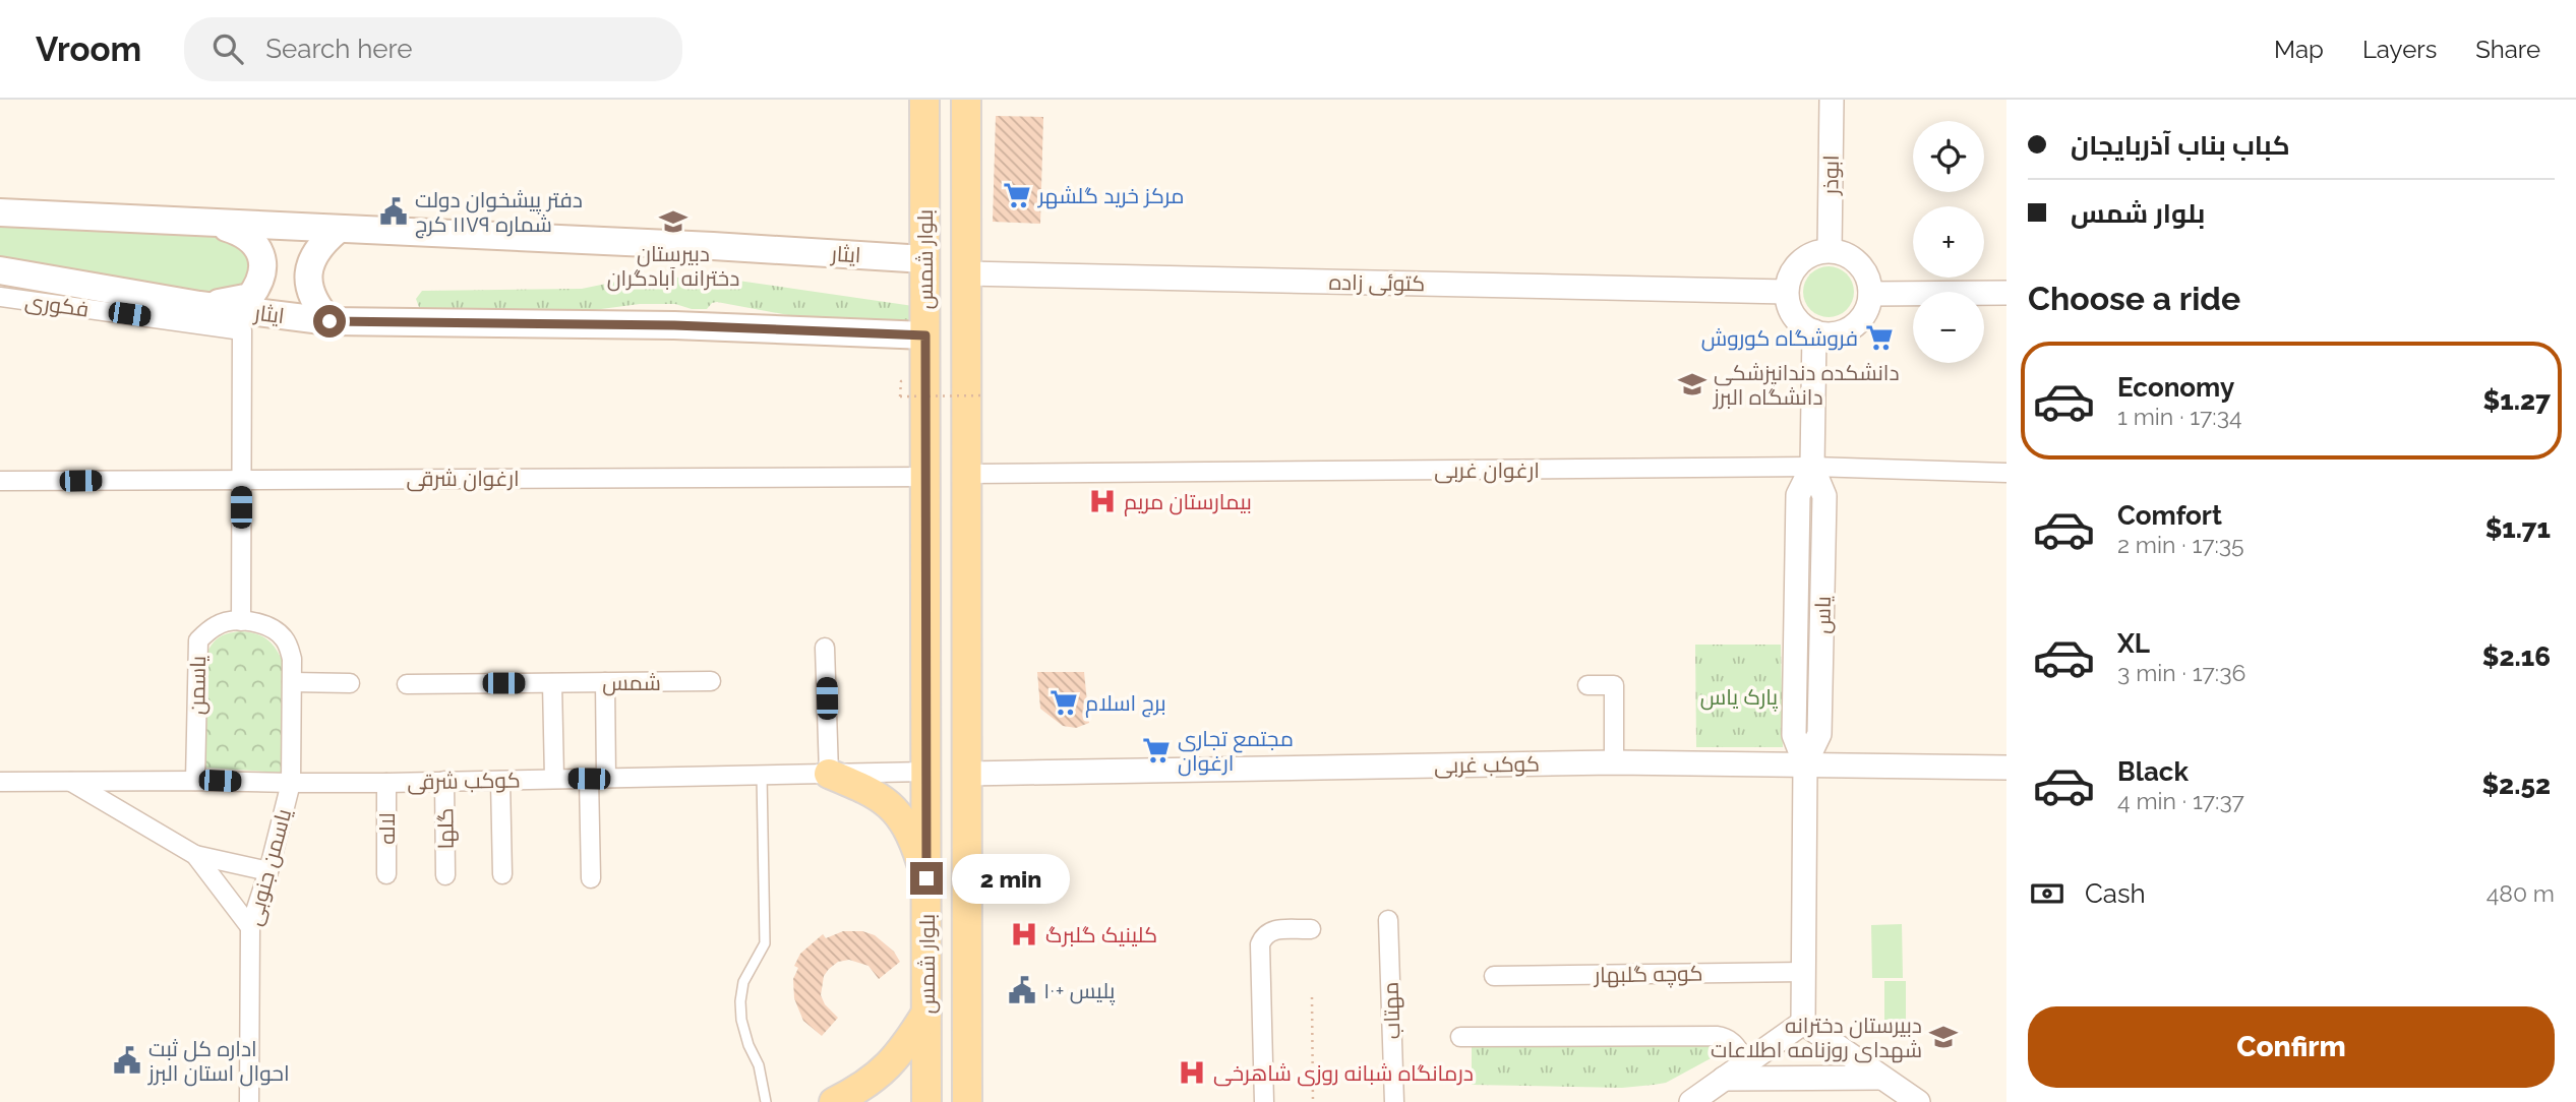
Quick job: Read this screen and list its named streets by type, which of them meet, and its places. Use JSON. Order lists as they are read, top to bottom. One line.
{"streets":{"main road":["ایثار","بلوار شمس"],"street":["ابوذر","کتوئی زاده","فکوری","ارغوان غربی","ارغوان شرقی","یاس","شمس","یاسمن","کوکب غربی","کوکب شرقی","لاله","گلها","یاسمن جنوبی","کوچه گلبهار","مهتاب"]},"crossings":[["ابوذر","کتوئی زاده"],["ابوذر","یاس"],["ایثار","بلوار شمس"],["ایثار","فکوری"],["بلوار شمس","کتوئی زاده"],["بلوار شمس","ارغوان غربی"],["بلوار شمس","ارغوان شرقی"],["بلوار شمس","کوکب غربی"],["بلوار شمس","کوکب شرقی"],["کتوئی زاده","یاس"],["فکوری","ارغوان شرقی"],["ارغوان غربی","یاس"],["یاس","کوکب غربی"],["یاس","کوچه گلبهار"],["یاسمن","کوکب شرقی"],["یاسمن","یاسمن جنوبی"],["کوکب شرقی","لاله"],["کوکب شرقی","گلها"],["کوکب شرقی","یاسمن جنوبی"]],"parks":["پارک یاس"],"places":{"supermarket":["مرکز خرید گلشهر","فروشگاه کوروش","برج اسلام","مجتمع تجاری ارغوان"],"public building":["دفتر پیشخوان دولت شماره ۱۱۷۹ کرج","پلیس +۱۰","اداره کل ثبت احوال استان البرز"],"school or university":["دبيرستان دخترانه آبادگران","دانشکده دندانپزشکی دانشگاه البرز","دبیرستان دخترانه شهدای روزنامه اطلاعات"],"hospital":["بیمارستان مریم","کلینیک گلبرگ","درمانگاه شبانه روزی شاهرخی"]},"page":{"header":"Vroom","search":"Search here","nav":["Map","Layers","Share"],"banner":["کباب بناب آذربايجان","بلوار شمس"],"map_buttons":["+","−"],"heading":"Choose a ride","list":[{"name":"Economy","note":"1 min · 17:34","value":"$1.27"},{"name":"Comfort","note":"2 min · 17:35","value":"$1.71"},{"name":"XL","note":"3 min · 17:36","value":"$2.16"},{"name":"Black","note":"4 min · 17:37","value":"$2.52"}],"bubble":"2 min","pay":["Cash","480 m"],"buttons":"Confirm"}}
